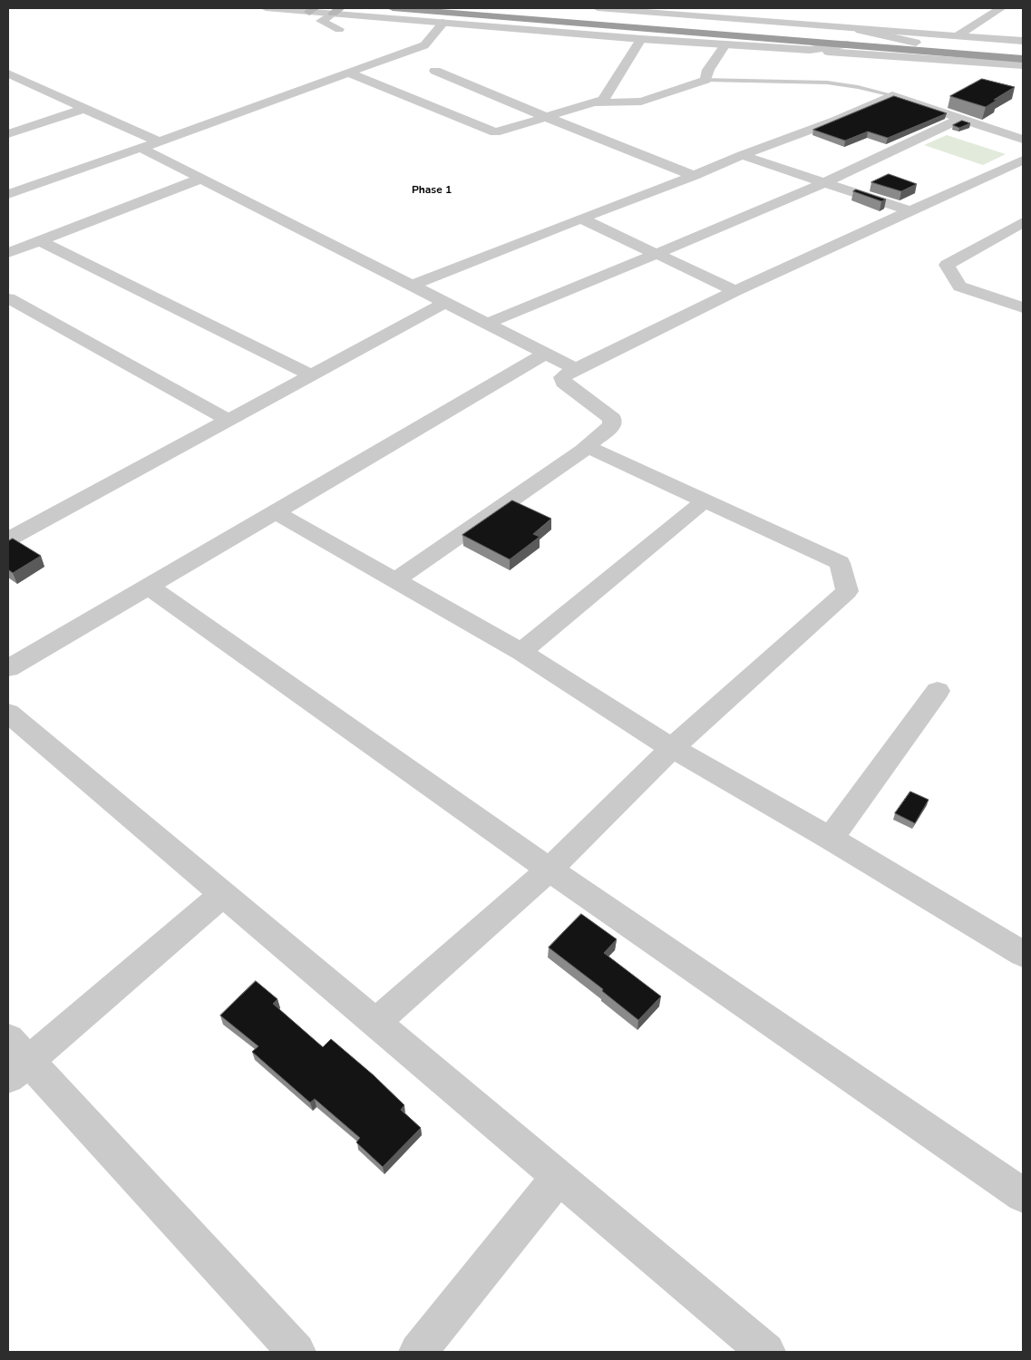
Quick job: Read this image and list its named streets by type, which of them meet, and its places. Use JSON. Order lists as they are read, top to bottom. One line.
{"districts":["Phase 1"]}
